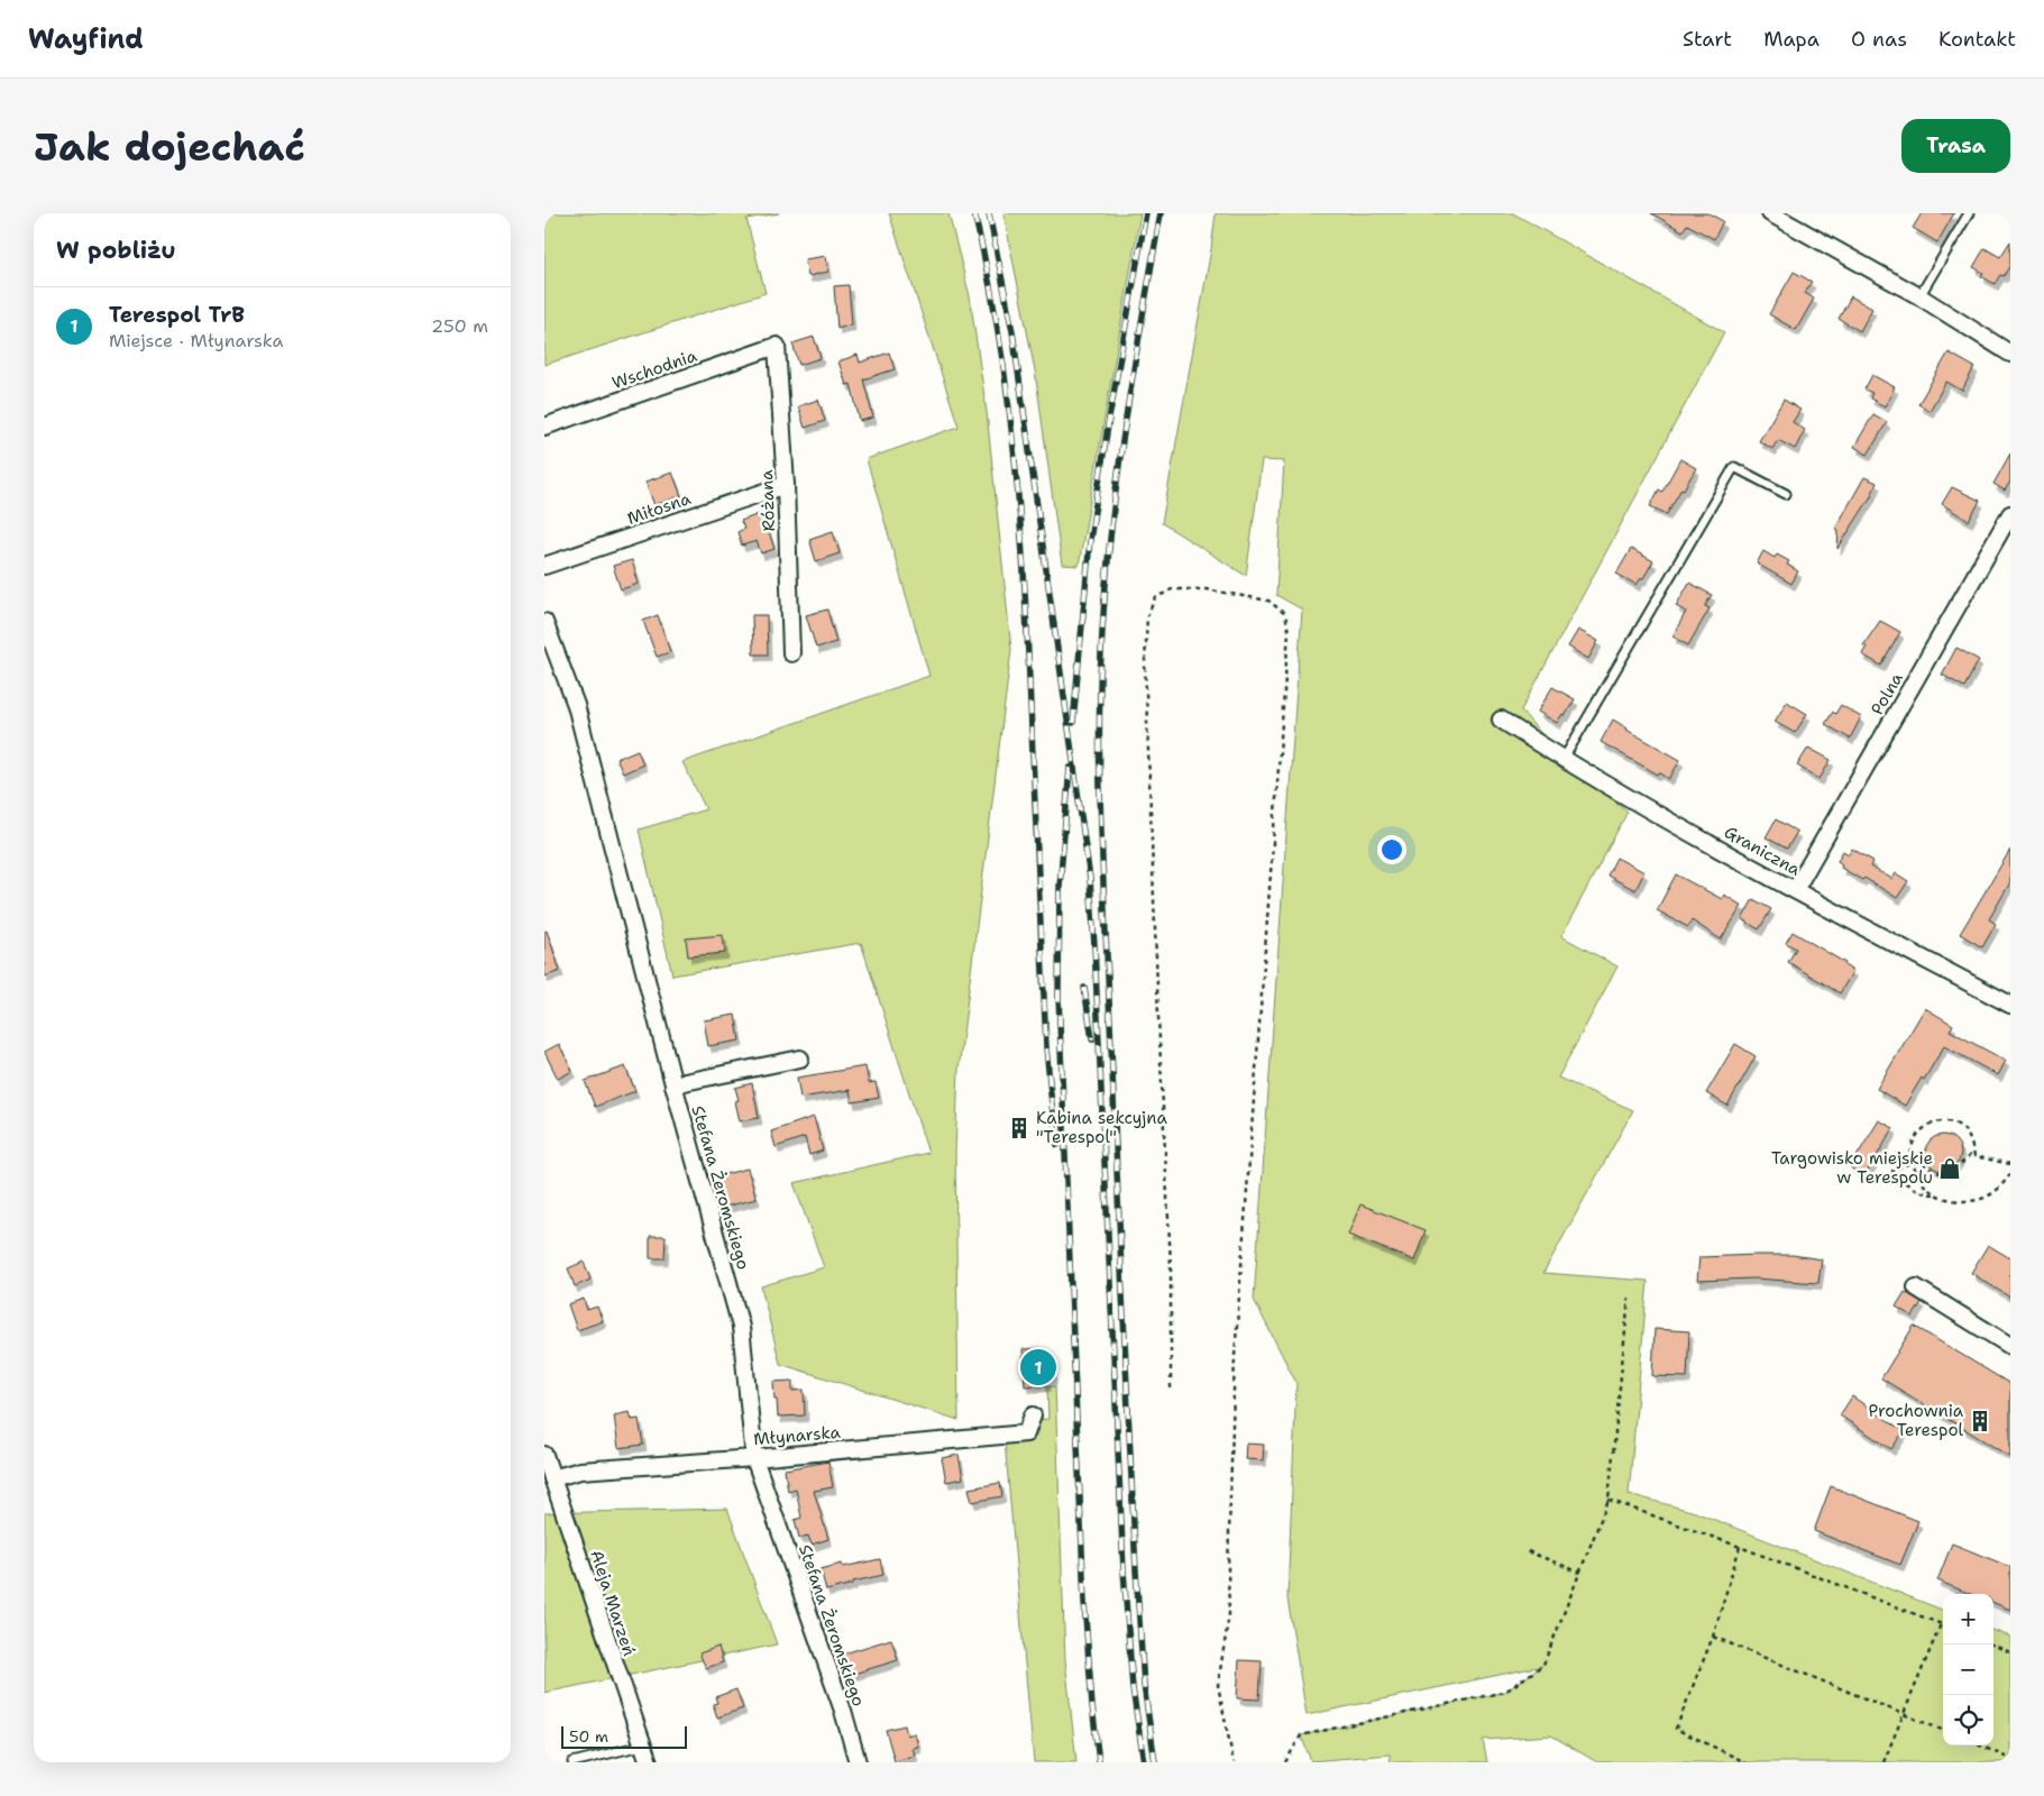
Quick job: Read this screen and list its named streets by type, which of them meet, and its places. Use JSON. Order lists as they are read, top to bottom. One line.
{"streets":{"street":["Wschodnia","Różana","Miłosna","Polna","Graniczna","Stefana Żeromskiego","Młynarska","Aleja Marzeń"]},"crossings":[["Wschodnia","Różana"],["Różana","Miłosna"],["Polna","Graniczna"],["Stefana Żeromskiego","Młynarska"],["Młynarska","Aleja Marzeń"]],"places":{"building":["Kabina sekcyjna \"Terespol\"","Prochownia Terespol"],"shop":["Targowisko miejskie w Terespolu"]},"scale_bar":"50 m","page":{"header":"Wayfind","nav":["Start","Mapa","O nas","Kontakt"],"buttons":"Trasa","title":"Jak dojechać","heading":"W pobliżu","list":[{"mark":"1","name":"Terespol TrB","note":"Miejsce · Młynarska","value":"250 m"}],"pins":"1","map_buttons":["+","−"],"scale":"50 m"}}
